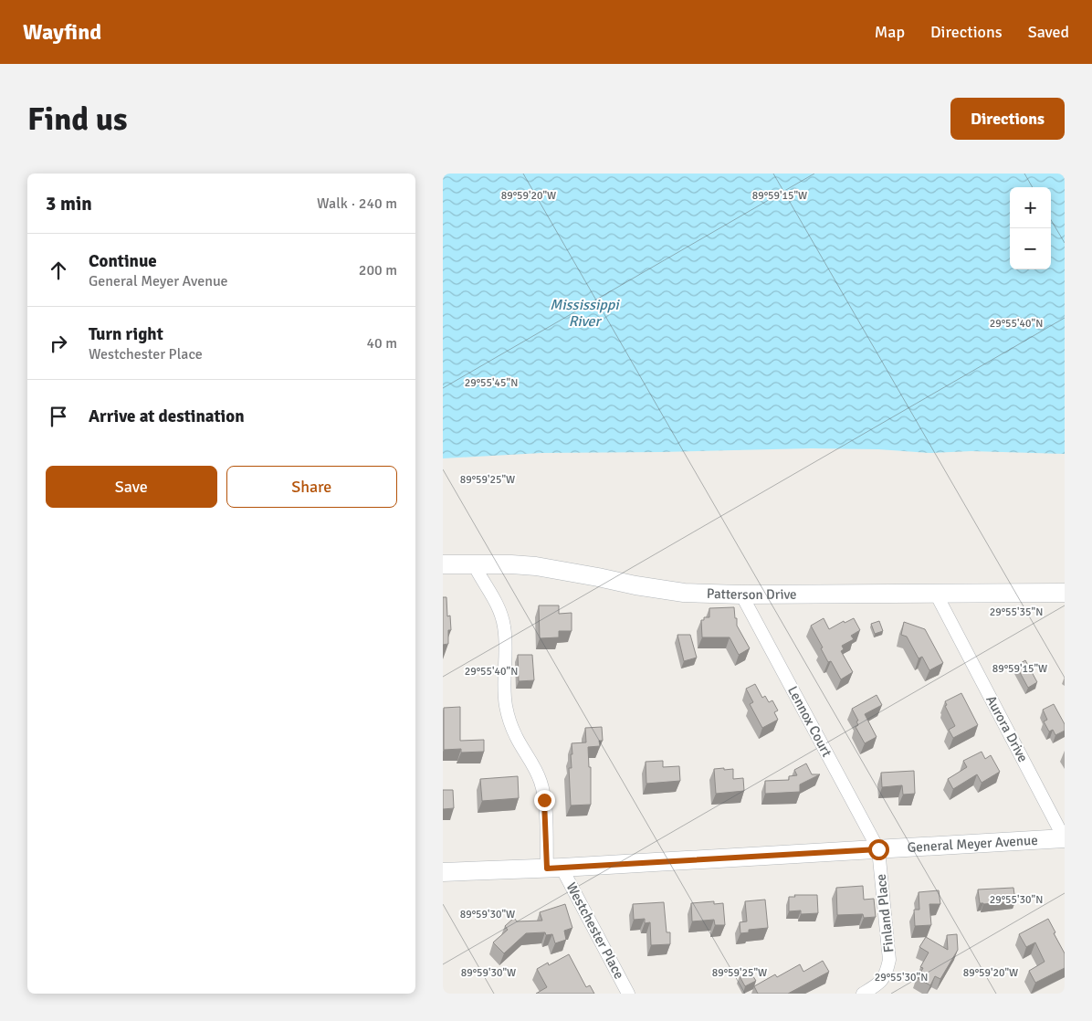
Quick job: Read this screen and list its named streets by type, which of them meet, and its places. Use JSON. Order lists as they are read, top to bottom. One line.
{"streets":{"street":["Patterson Drive","Lennox Court","Aurora Drive","General Meyer Avenue","Finland Place","Westchester Place"]},"crossings":[["Patterson Drive","Lennox Court"],["Patterson Drive","Aurora Drive"],["Patterson Drive","Westchester Place"],["Lennox Court","General Meyer Avenue"],["Lennox Court","Finland Place"],["Aurora Drive","General Meyer Avenue"],["General Meyer Avenue","Finland Place"],["General Meyer Avenue","Westchester Place"]],"water":["Mississippi River"],"page":{"header":"Wayfind","nav":["Map","Directions","Saved"],"buttons":["Directions",["Save","Share"]],"title":"Find us","heading":["3 min","Walk · 240 m"],"map_buttons":["+","−"],"list":[["Continue","General Meyer Avenue","200 m"],["Turn right","Westchester Place","40 m"],"Arrive at destination"]},"coordinates":["89°59'20\"W","89°59'15\"W","29°55'40\"N","29°55'45\"N","89°59'25\"W","29°55'35\"N","29°55'30\"N","89°59'30\"W"]}
